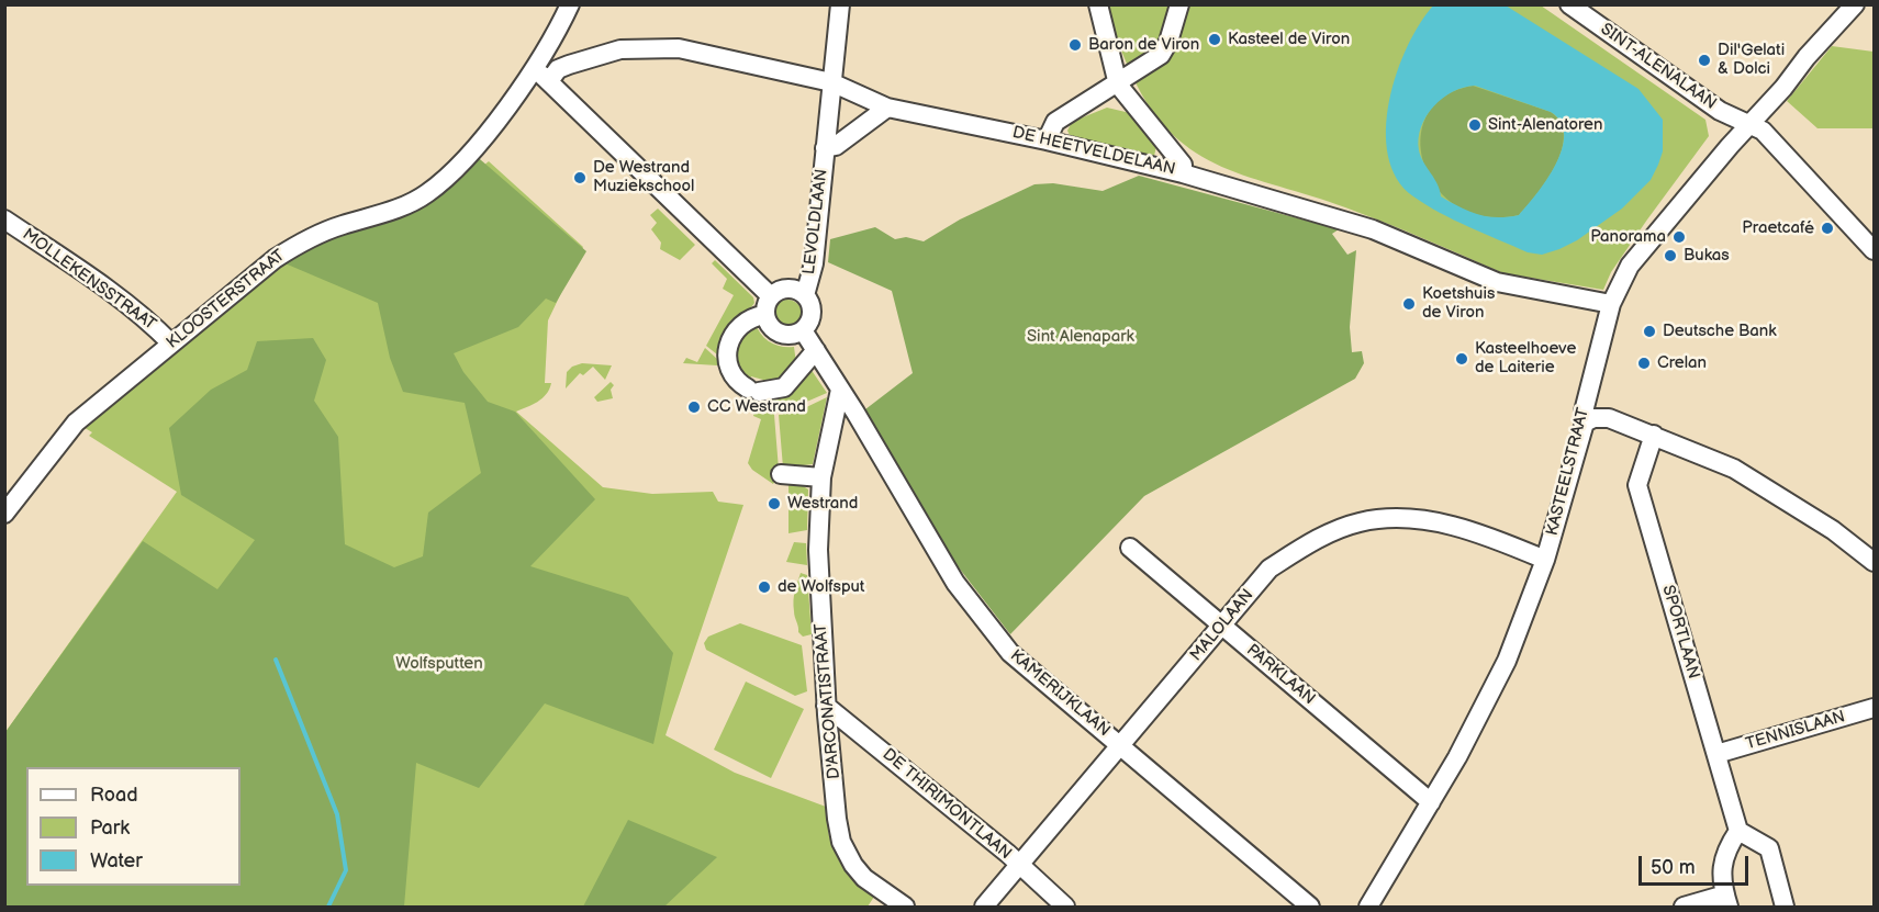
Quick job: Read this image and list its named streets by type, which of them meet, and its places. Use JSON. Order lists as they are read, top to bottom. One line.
{"streets":{"street":["SINT-ALENALAAN","DE HEETVELDELAAN","LEVOLDLAAN","MOLLEKENSSTRAAT","KLOOSTERSTRAAT","KASTEELSTRAAT","MALOLAAN","SPORTLAAN","PARKLAAN","KAMERIJKLAAN","D'ARCONATISTRAAT","TENNISLAAN","DE THIRIMONTLAAN"]},"crossings":[["SINT-ALENALAAN","KASTEELSTRAAT"],["DE HEETVELDELAAN","LEVOLDLAAN"],["DE HEETVELDELAAN","KASTEELSTRAAT"],["LEVOLDLAAN","KAMERIJKLAAN"],["MOLLEKENSSTRAAT","KLOOSTERSTRAAT"],["KASTEELSTRAAT","MALOLAAN"],["KASTEELSTRAAT","PARKLAAN"],["MALOLAAN","PARKLAAN"],["MALOLAAN","KAMERIJKLAAN"],["MALOLAAN","DE THIRIMONTLAAN"],["SPORTLAAN","TENNISLAAN"],["KAMERIJKLAAN","D'ARCONATISTRAAT"],["D'ARCONATISTRAAT","DE THIRIMONTLAAN"]],"parks":["Sint Alenapark","Wolfsputten"],"places":["Kasteel de Viron","Baron de Viron","Dil'Gelati & Dolci","Sint-Alenatoren","De Westrand Muziekschool","Praetcafé","Panorama","Bukas","Koetshuis de Viron","Deutsche Bank","Kasteelhoeve de Laiterie","Crelan","CC Westrand","Westrand","de Wolfsput"],"legend":["Road","Park","Water"],"scale_bar":"50 m"}
